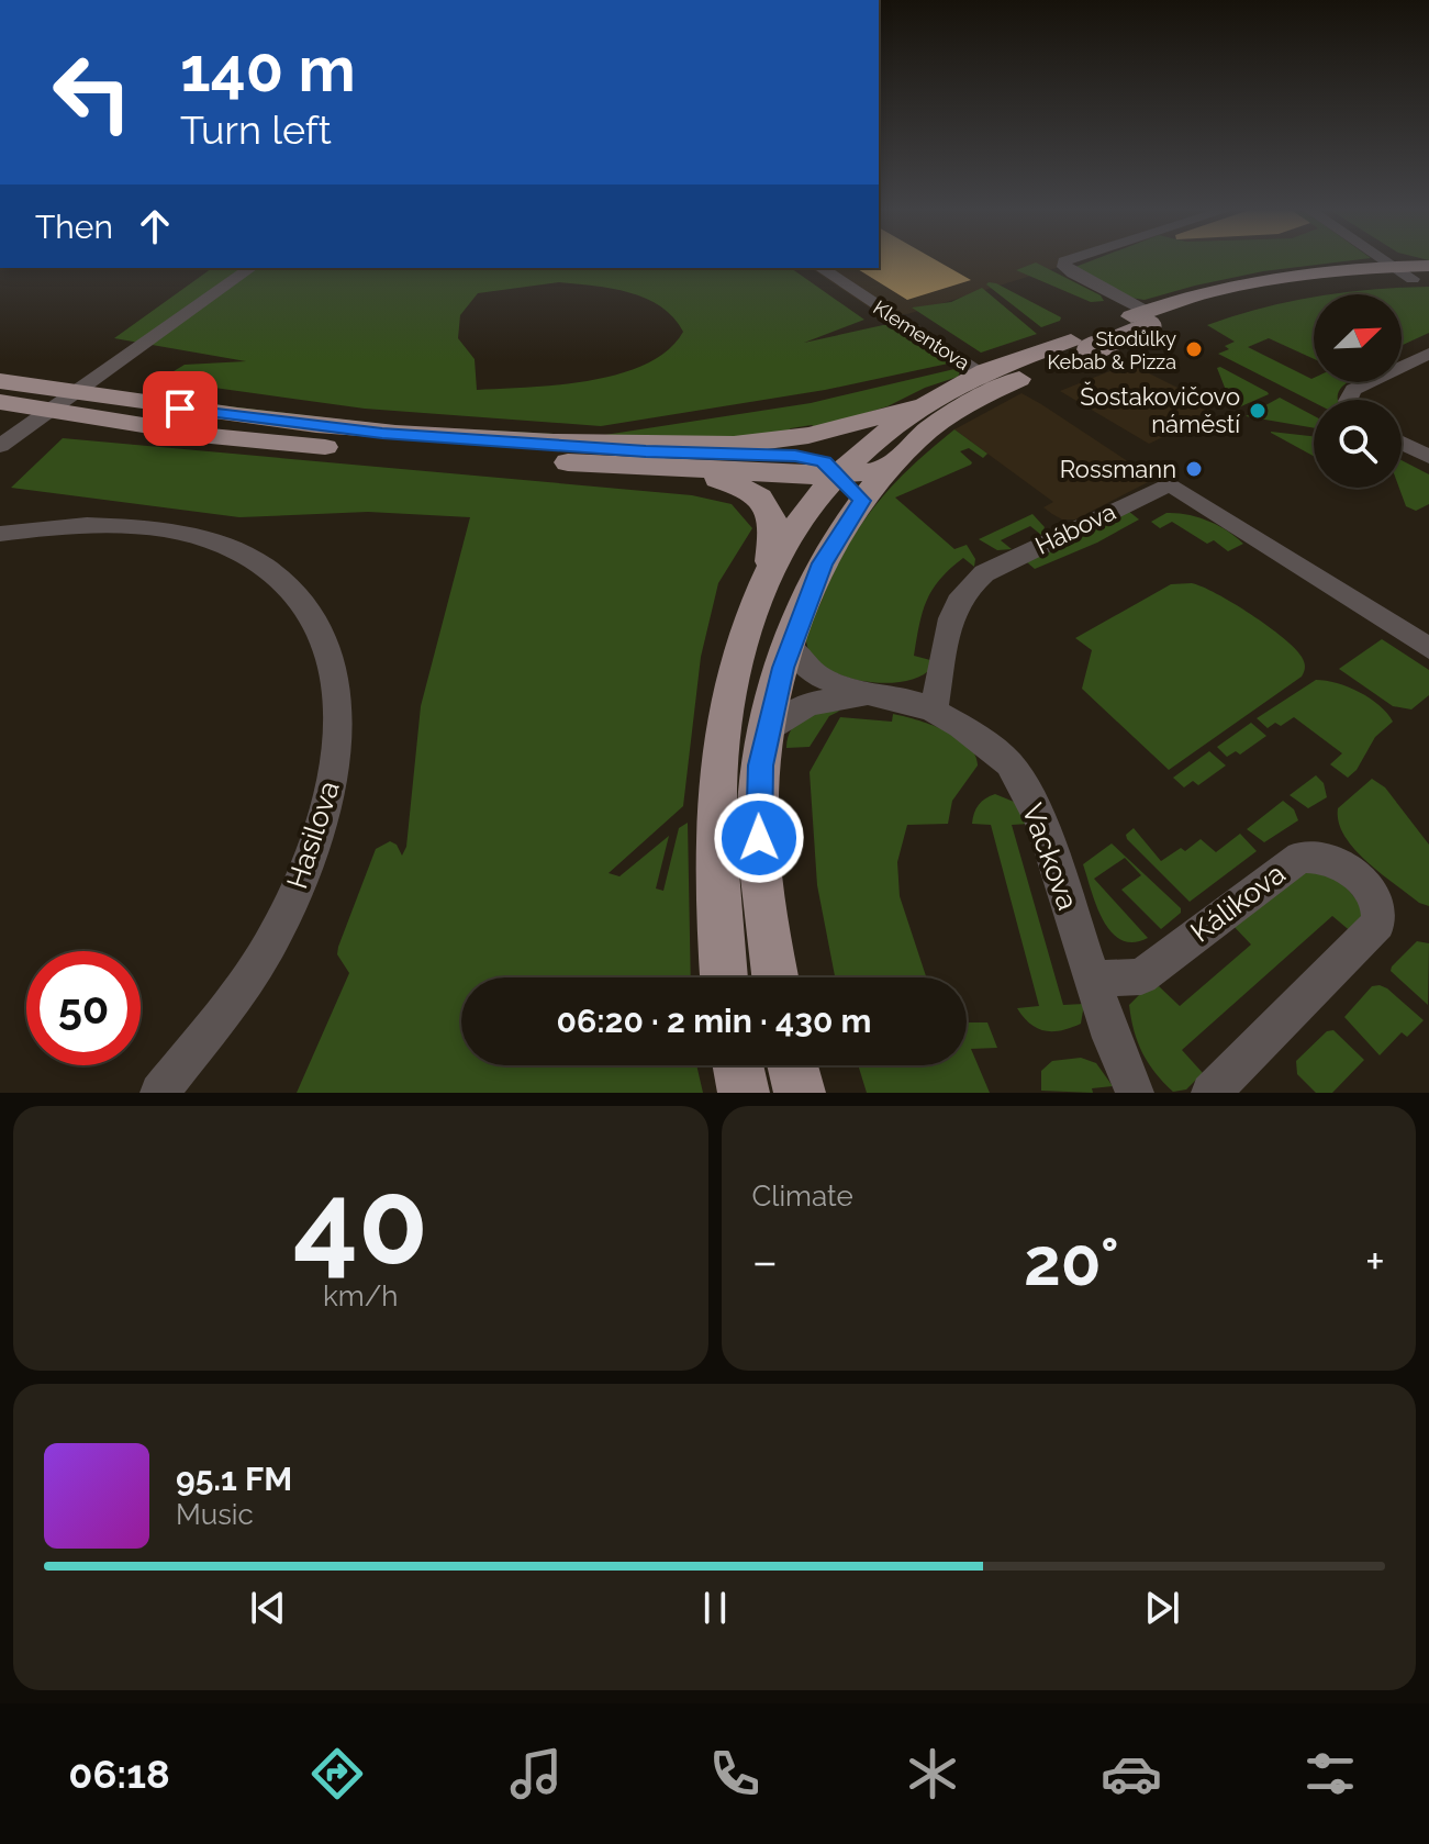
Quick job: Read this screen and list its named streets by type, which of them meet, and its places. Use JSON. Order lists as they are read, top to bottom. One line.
{"streets":{"street":["Klementova","Hábova","Hasilova","Vackova","Kálikova"]},"crossings":[["Hábova","Vackova"],["Vackova","Kálikova"]],"places":["Stodůlky Kebab & Pizza","Šostakovičovo náměstí","Rossmann"],"north":"top right","page":{"turn":["140 m","Turn left"],"then":"Then","limit":"50","trip":"06:20 · 2 min · 430 m","tile":[["40","km/h"],"Climate"],"heat":["−","20°","+"],"song":["95.1 FM","Music"],"tabs":"06:18"}}
